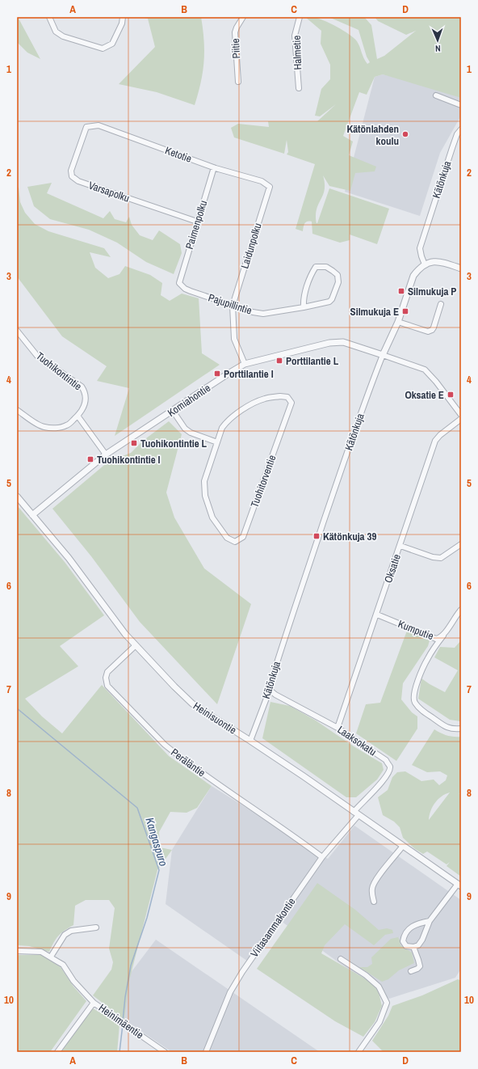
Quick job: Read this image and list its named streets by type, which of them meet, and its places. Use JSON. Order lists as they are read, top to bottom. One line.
{"streets":{"street":["Piitie","Halmetie","Ketotie","Kätönkuja","Varsapolku","Paimenpolku","Laidunpolku","Pajupillintie","Tuohikontintie","Komiahontie","Tuohitorventie","Oksatie","Kumputie","Heinisuontie","Laaksokatu","Peräläntie","Viitasammakontie","Heinimäentie"]},"crossings":[["Ketotie","Varsapolku"],["Ketotie","Paimenpolku"],["Ketotie","Laidunpolku"],["Kätönkuja","Komiahontie"],["Kätönkuja","Heinisuontie"],["Kätönkuja","Laaksokatu"],["Varsapolku","Paimenpolku"],["Paimenpolku","Pajupillintie"],["Laidunpolku","Pajupillintie"],["Komiahontie","Heinisuontie"],["Oksatie","Kumputie"],["Oksatie","Laaksokatu"],["Heinisuontie","Laaksokatu"],["Heinisuontie","Peräläntie"],["Heinisuontie","Viitasammakontie"],["Laaksokatu","Viitasammakontie"],["Peräläntie","Viitasammakontie"]],"water":["Kangaspuro"],"places":{"other":["Kätönlahden koulu"],"transit":["Silmukuja P","Silmukuja E","Porttilantie L","Porttilantie I","Oksatie E","Tuohikontintie L","Tuohikontintie I","Kätönkuja 39"]},"north":"bottom","grid":{"columns":["A","B","C","D"],"rows":["1","2","3","4","5","6","7","8","9","10"]}}
